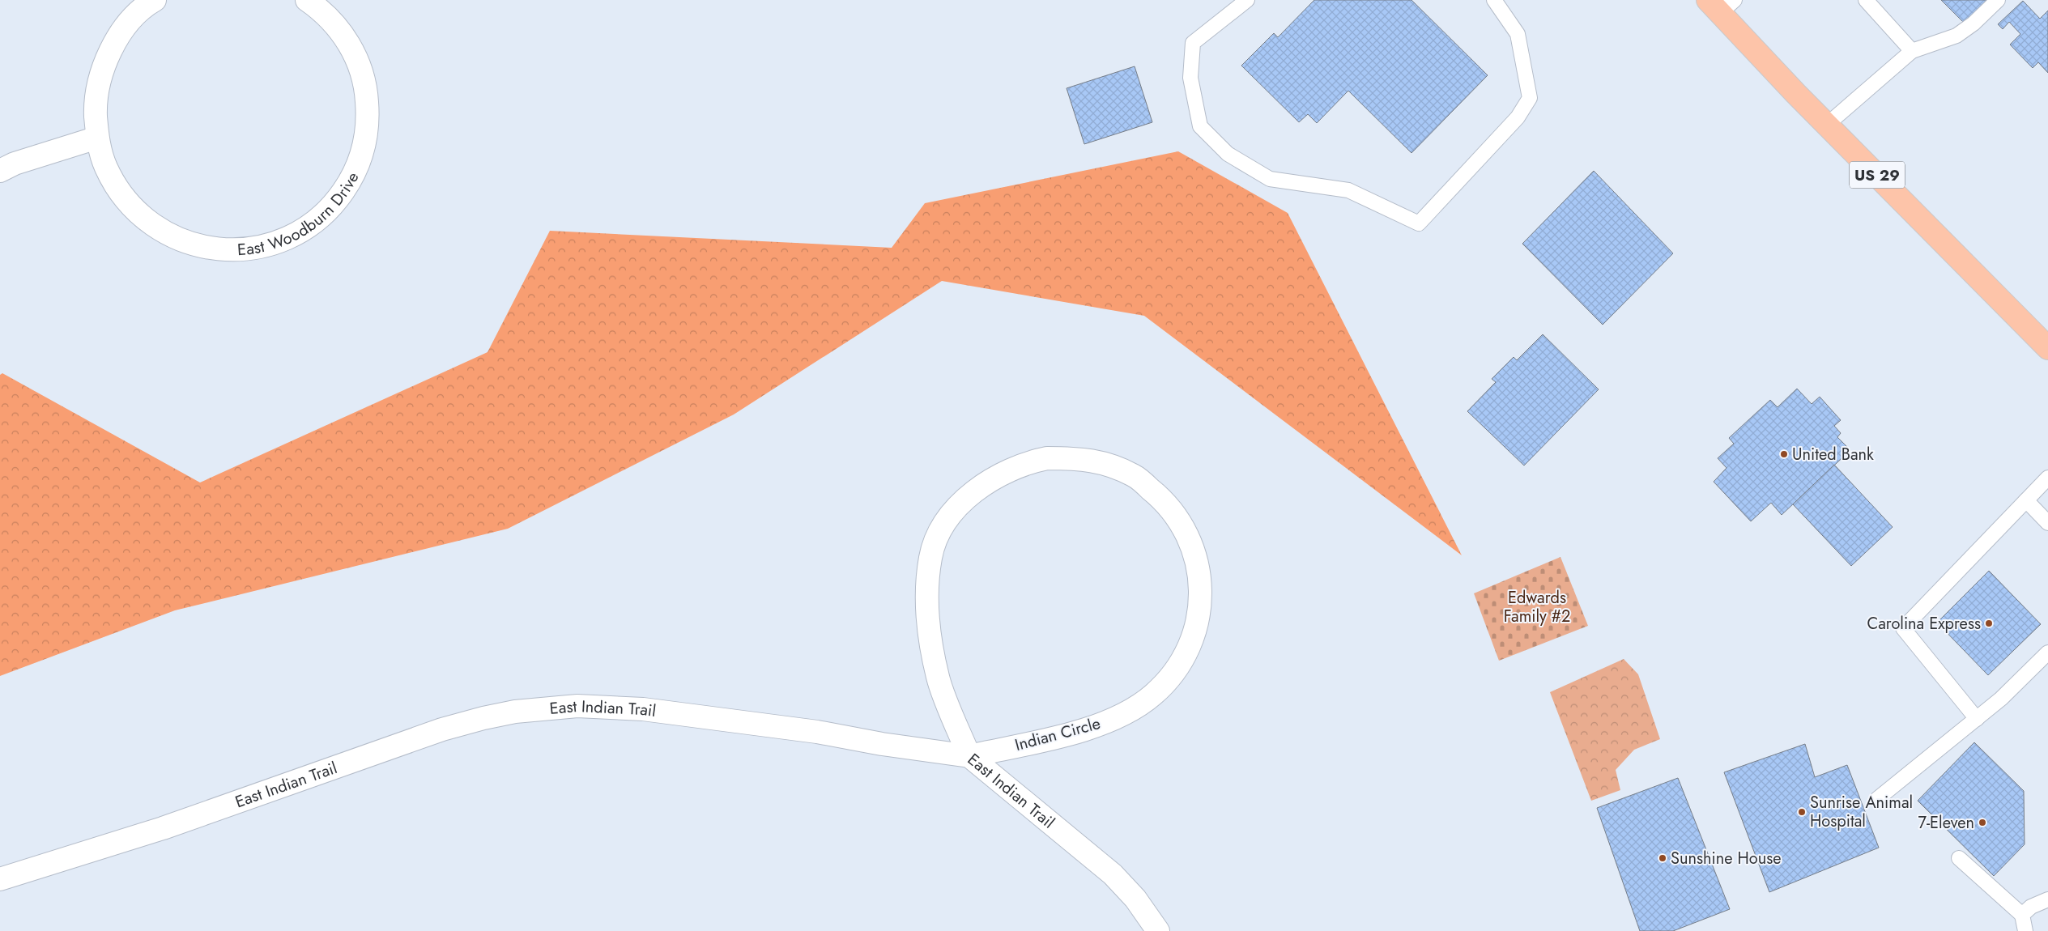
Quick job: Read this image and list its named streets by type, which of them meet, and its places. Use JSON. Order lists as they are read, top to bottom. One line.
{"streets":{"main road":["US 29"],"street":["East Woodburn Drive","East Indian Trail","Indian Circle"]},"crossings":[["East Indian Trail","Indian Circle"]],"parks":["Edwards Family #2"],"places":["United Bank","Carolina Express","Sunrise Animal Hospital","7-Eleven","Sunshine House"]}
